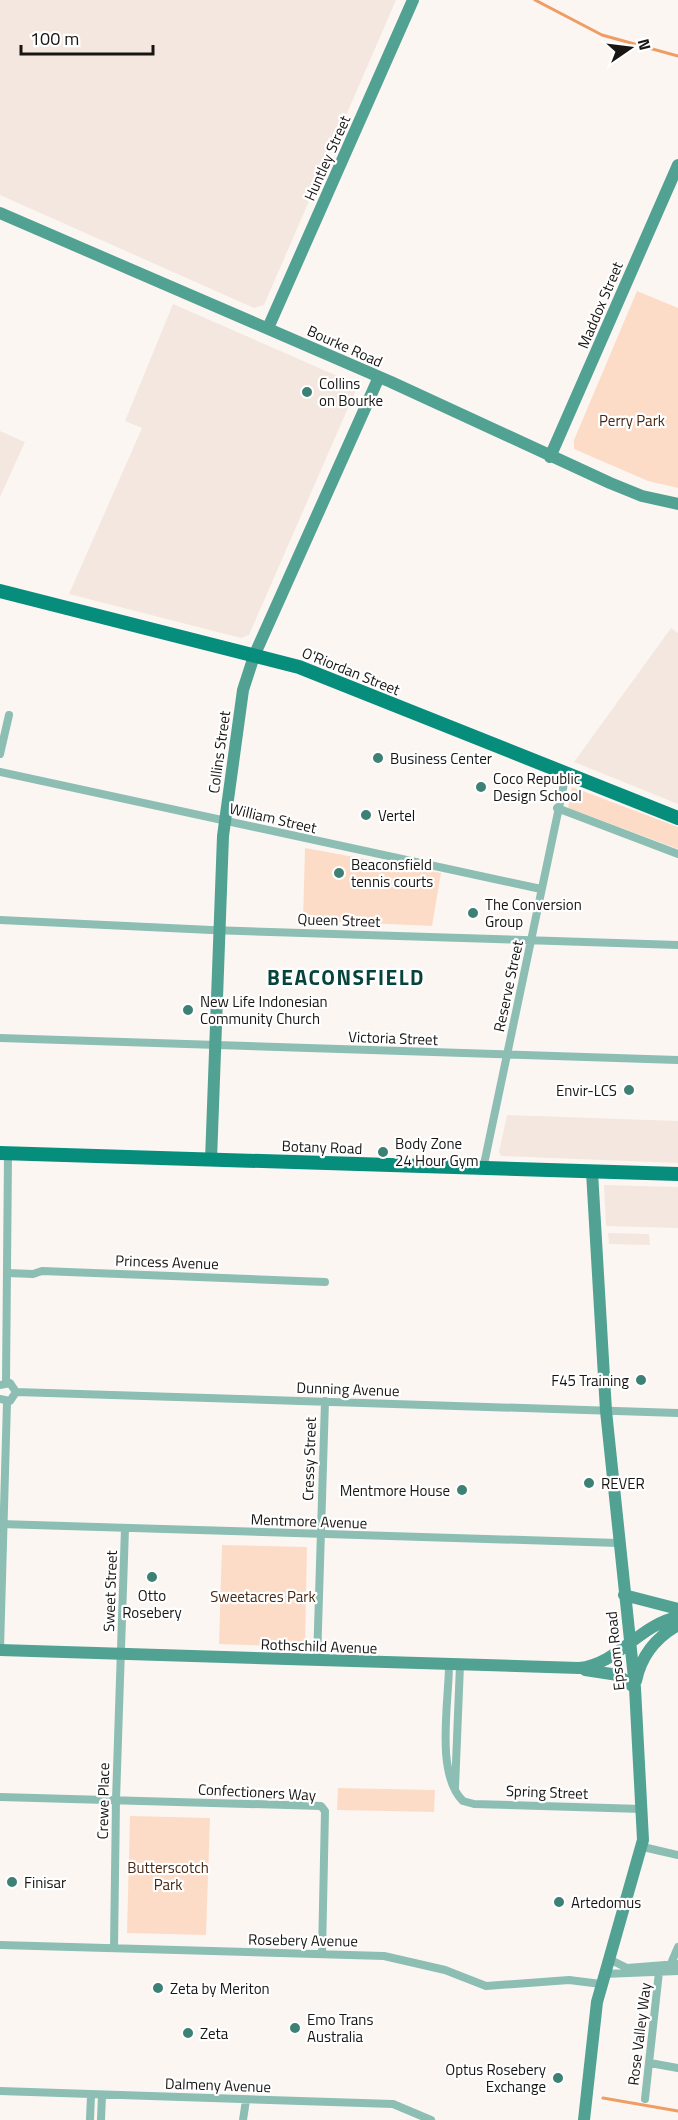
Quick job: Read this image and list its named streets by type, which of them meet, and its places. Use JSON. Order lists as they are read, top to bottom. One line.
{"streets":{"main road":["O'Riordan Street","Botany Road"],"street":["Huntley Street","Maddox Street","Bourke Road","Collins Street","William Street","Queen Street","Reserve Street","Victoria Street","Princess Avenue","Dunning Avenue","Cressy Street","Mentmore Avenue","Sweet Street","Rothschild Avenue","Epsom Road","Confectioners Way","Spring Street","Crewe Place","Rosebery Avenue","Rose Valley Way","Dalmeny Avenue"]},"crossings":[["Huntley Street","Bourke Road"],["Maddox Street","Bourke Road"],["Bourke Road","Collins Street"],["O'Riordan Street","Collins Street"],["O'Riordan Street","Reserve Street"],["Collins Street","William Street"],["Collins Street","Queen Street"],["Collins Street","Victoria Street"],["Collins Street","Botany Road"],["William Street","Reserve Street"],["Queen Street","Reserve Street"],["Reserve Street","Victoria Street"],["Reserve Street","Botany Road"],["Botany Road","Epsom Road"],["Dunning Avenue","Cressy Street"],["Dunning Avenue","Epsom Road"],["Cressy Street","Mentmore Avenue"],["Cressy Street","Rothschild Avenue"],["Mentmore Avenue","Sweet Street"],["Mentmore Avenue","Epsom Road"],["Sweet Street","Rothschild Avenue"],["Sweet Street","Crewe Place"],["Rothschild Avenue","Epsom Road"],["Rothschild Avenue","Crewe Place"],["Epsom Road","Spring Street"],["Epsom Road","Rosebery Avenue"],["Confectioners Way","Crewe Place"],["Confectioners Way","Rosebery Avenue"],["Crewe Place","Rosebery Avenue"],["Rosebery Avenue","Rose Valley Way"]],"districts":["BEACONSFIELD"],"parks":["Perry Park","Sweetacres Park","Butterscotch Park"],"places":["Collins on Bourke","Business Center","Coco Republic Design School","Vertel","Beaconsfield tennis courts","The Conversion Group","New Life Indonesian Community Church","Envir-LCS","Body Zone 24 Hour Gym","F45 Training","REVER","Mentmore House","Otto Rosebery","Finisar","Artedomus","Zeta by Meriton","Emo Trans Australia","Zeta","Optus Rosebery Exchange"],"scale_bar":"100 m","north":"right"}
